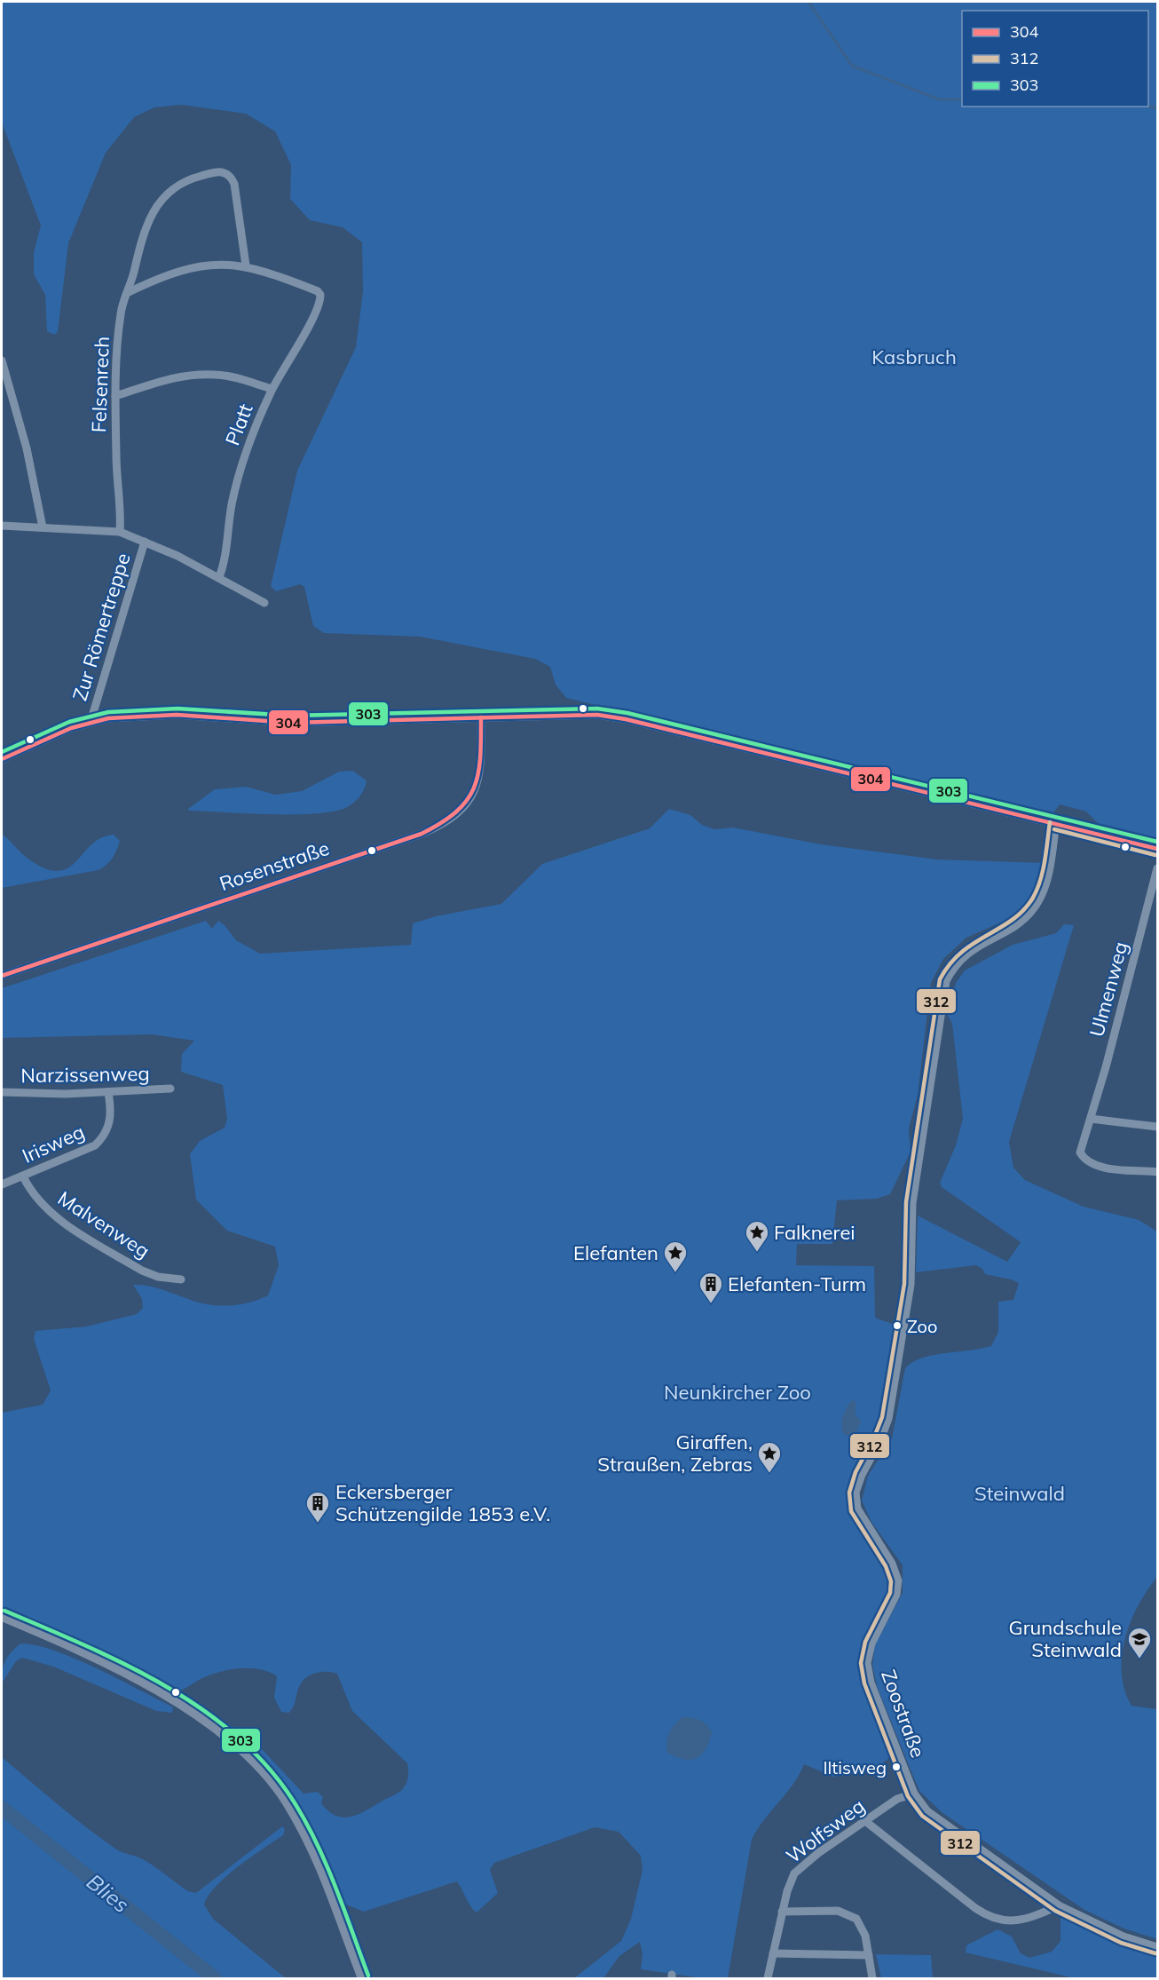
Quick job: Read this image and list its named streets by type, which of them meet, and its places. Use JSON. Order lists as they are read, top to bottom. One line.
{"streets":{"street":["Felsenrech","Platt","Zur Römertreppe","Rosenstraße","Ulmenweg","Narzissenweg","Irisweg","Malvenweg","Zoostraße","Wolfsweg"]},"crossings":[["Felsenrech","Platt"],["Narzissenweg","Irisweg"],["Irisweg","Malvenweg"],["Zoostraße","Wolfsweg"]],"water":["Blies"],"parks":["Kasbruch","Neunkircher Zoo","Steinwald"],"places":{"place":["Falknerei","Elefanten","Giraffen, Straußen, Zebras"],"building":["Elefanten-Turm","Eckersberger Schützengilde 1853 e.V."],"other":["Zoo","Iltisweg"],"school or university":["Grundschule Steinwald"]},"lines":["transit line 303","transit line 304","transit line 312"],"legend":["304","312","303"]}
